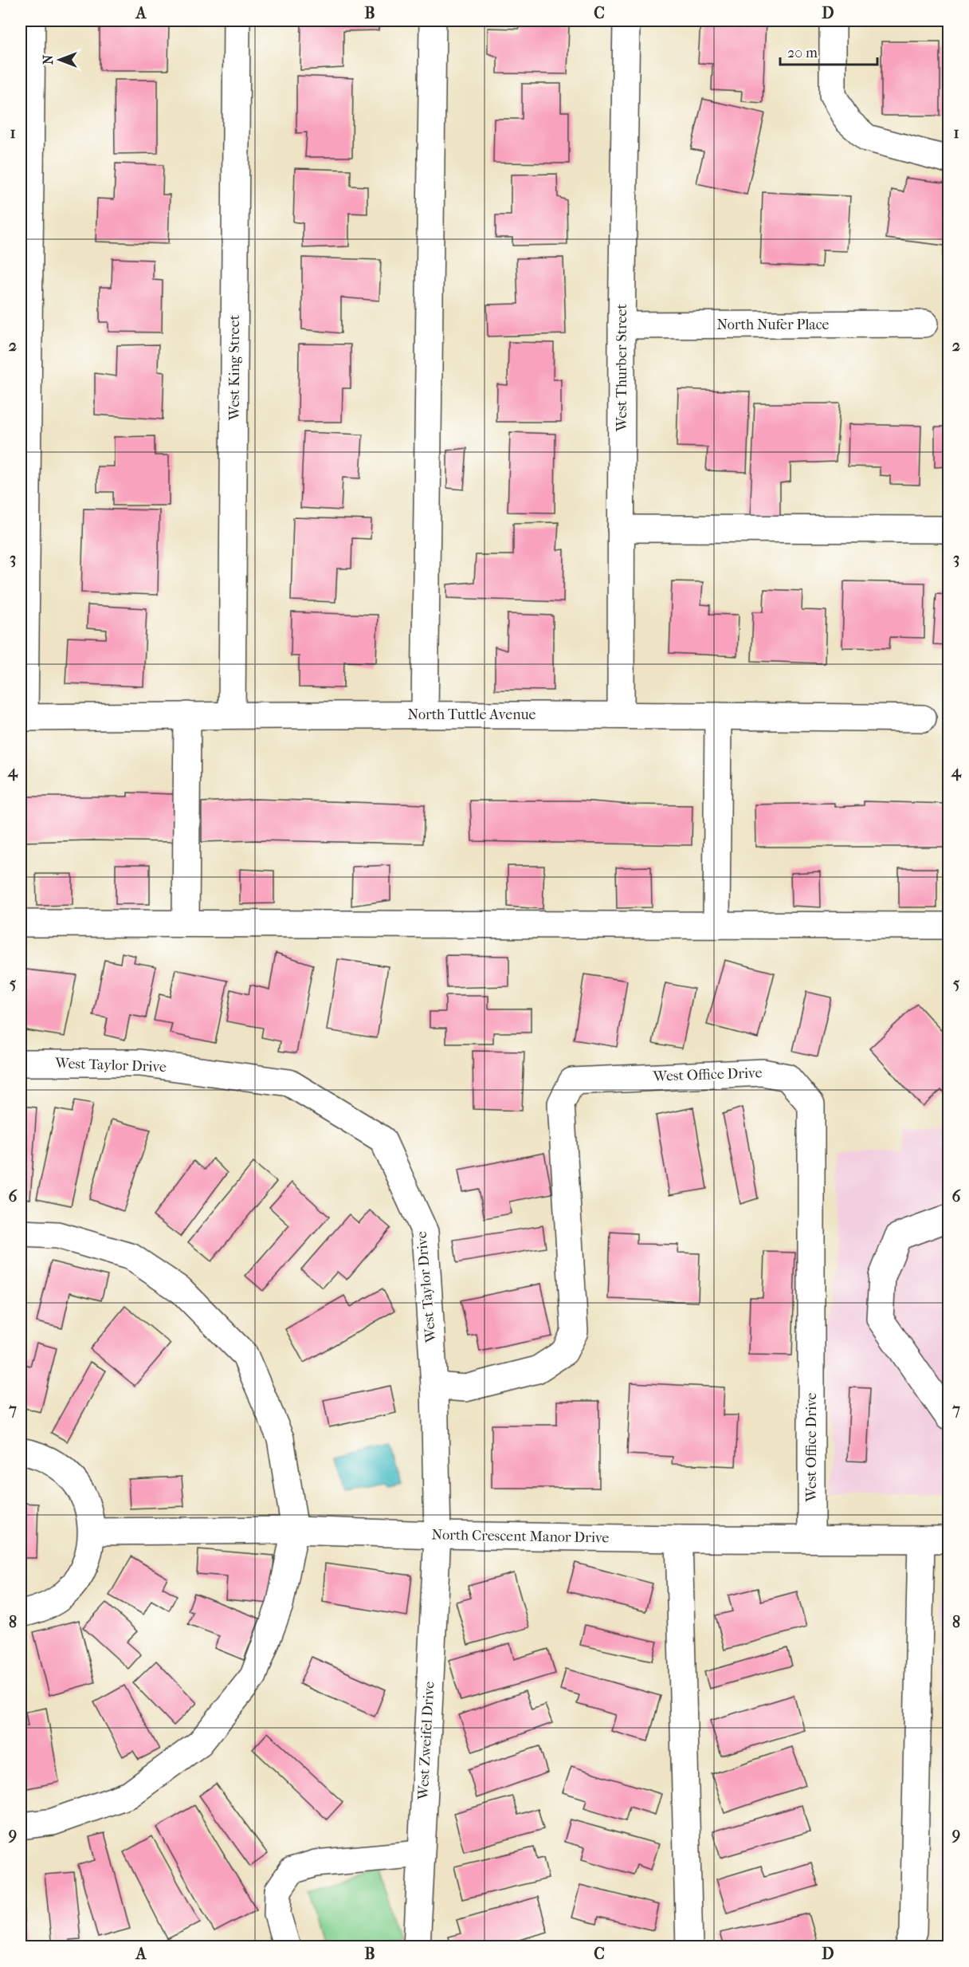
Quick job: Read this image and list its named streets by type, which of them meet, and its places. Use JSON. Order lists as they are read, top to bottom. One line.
{"streets":{"street":["North Nufer Place","West King Street","West Thurber Street","North Tuttle Avenue","West Taylor Drive","West Office Drive","North Crescent Manor Drive","West Zweifel Drive"]},"crossings":[["North Nufer Place","West Thurber Street"],["West King Street","North Tuttle Avenue"],["West Thurber Street","North Tuttle Avenue"],["West Taylor Drive","West Office Drive"],["West Taylor Drive","North Crescent Manor Drive"],["West Taylor Drive","West Zweifel Drive"],["West Office Drive","North Crescent Manor Drive"],["North Crescent Manor Drive","West Zweifel Drive"]],"scale_bar":"20 m","north":"left","grid":{"columns":["A","B","C","D"],"rows":["1","2","3","4","5","6","7","8","9"]}}
